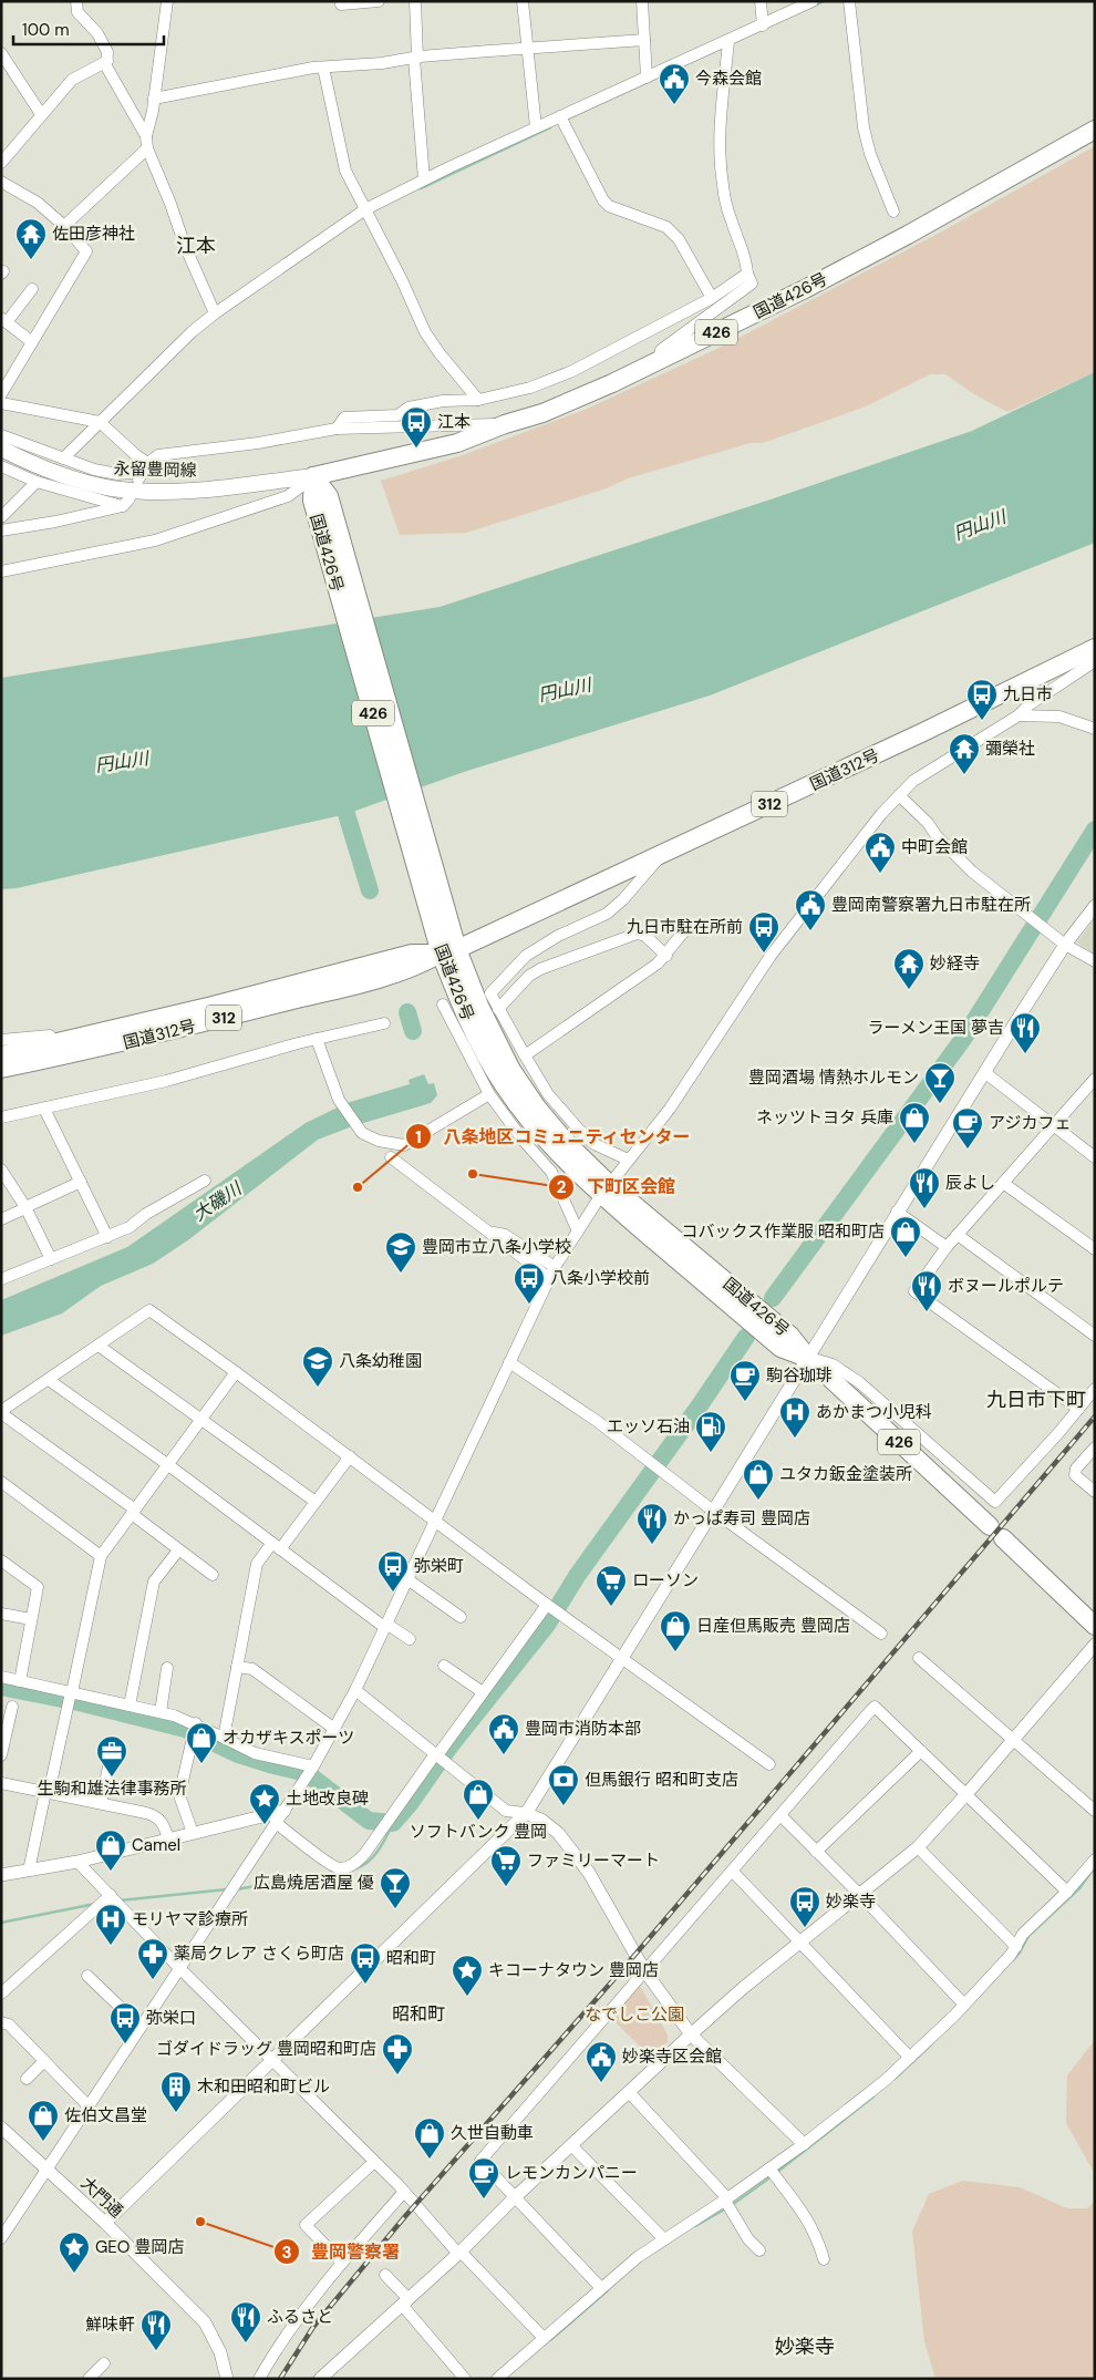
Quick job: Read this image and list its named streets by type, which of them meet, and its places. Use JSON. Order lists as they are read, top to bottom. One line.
{"streets":{"highway":["国道426号","426","国道312号","312"],"main road":["永留豊岡線"],"street":["大門通"]},"crossings":[["国道426号","永留豊岡線"],["国道426号","国道312号"]],"districts":["江本","九日市下町","昭和町","妙楽寺"],"water":["円山川","大磯川"],"parks":["なでしこ公園"],"places":{"public building":["今森会館","中町会館","豊岡南警察署九日市駐在所","豊岡市消防本部","妙楽寺区会館"],"temple":["佐田彦神社","彌榮社","妙経寺"],"bus stop":["江本","九日市","九日市駐在所前","八条小学校前","弥栄町","妙楽寺","昭和町","弥栄口"],"restaurant":["ラーメン王国 夢吉","辰よし","ボヌールポルテ","かっぱ寿司 豊岡店","ふるさと","鮮味軒"],"bar":["豊岡酒場 情熱ホルモン","広島焼居酒屋 優"],"shop":["ネッツトヨタ 兵庫","コバックス作業服 昭和町店","ユタカ鈑金塗装所","日産但馬販売 豊岡店","オカザキスポーツ","ソフトバンク 豊岡","Camel","佐伯文昌堂","久世自動車"],"cafe":["アジカフェ","駒谷珈琲","レモンカンパニー"],"other":["下町区会館","八条地区コミュニティセンター","豊岡警察署"],"school or university":["豊岡市立八条小学校","八条幼稚園"],"hospital":["あかまつ小児科","モリヤマ診療所"],"fuel station":["エッソ石油"],"supermarket":["ローソン","ファミリーマート"],"office":["生駒和雄法律事務所"],"bank":["但馬銀行 昭和町支店"],"place":["土地改良碑","キコーナタウン 豊岡店","GEO 豊岡店"],"pharmacy":["薬局クレア さくら町店","ゴダイドラッグ 豊岡昭和町店"],"building":["木和田昭和町ビル"]},"scale_bar":"100 m"}
